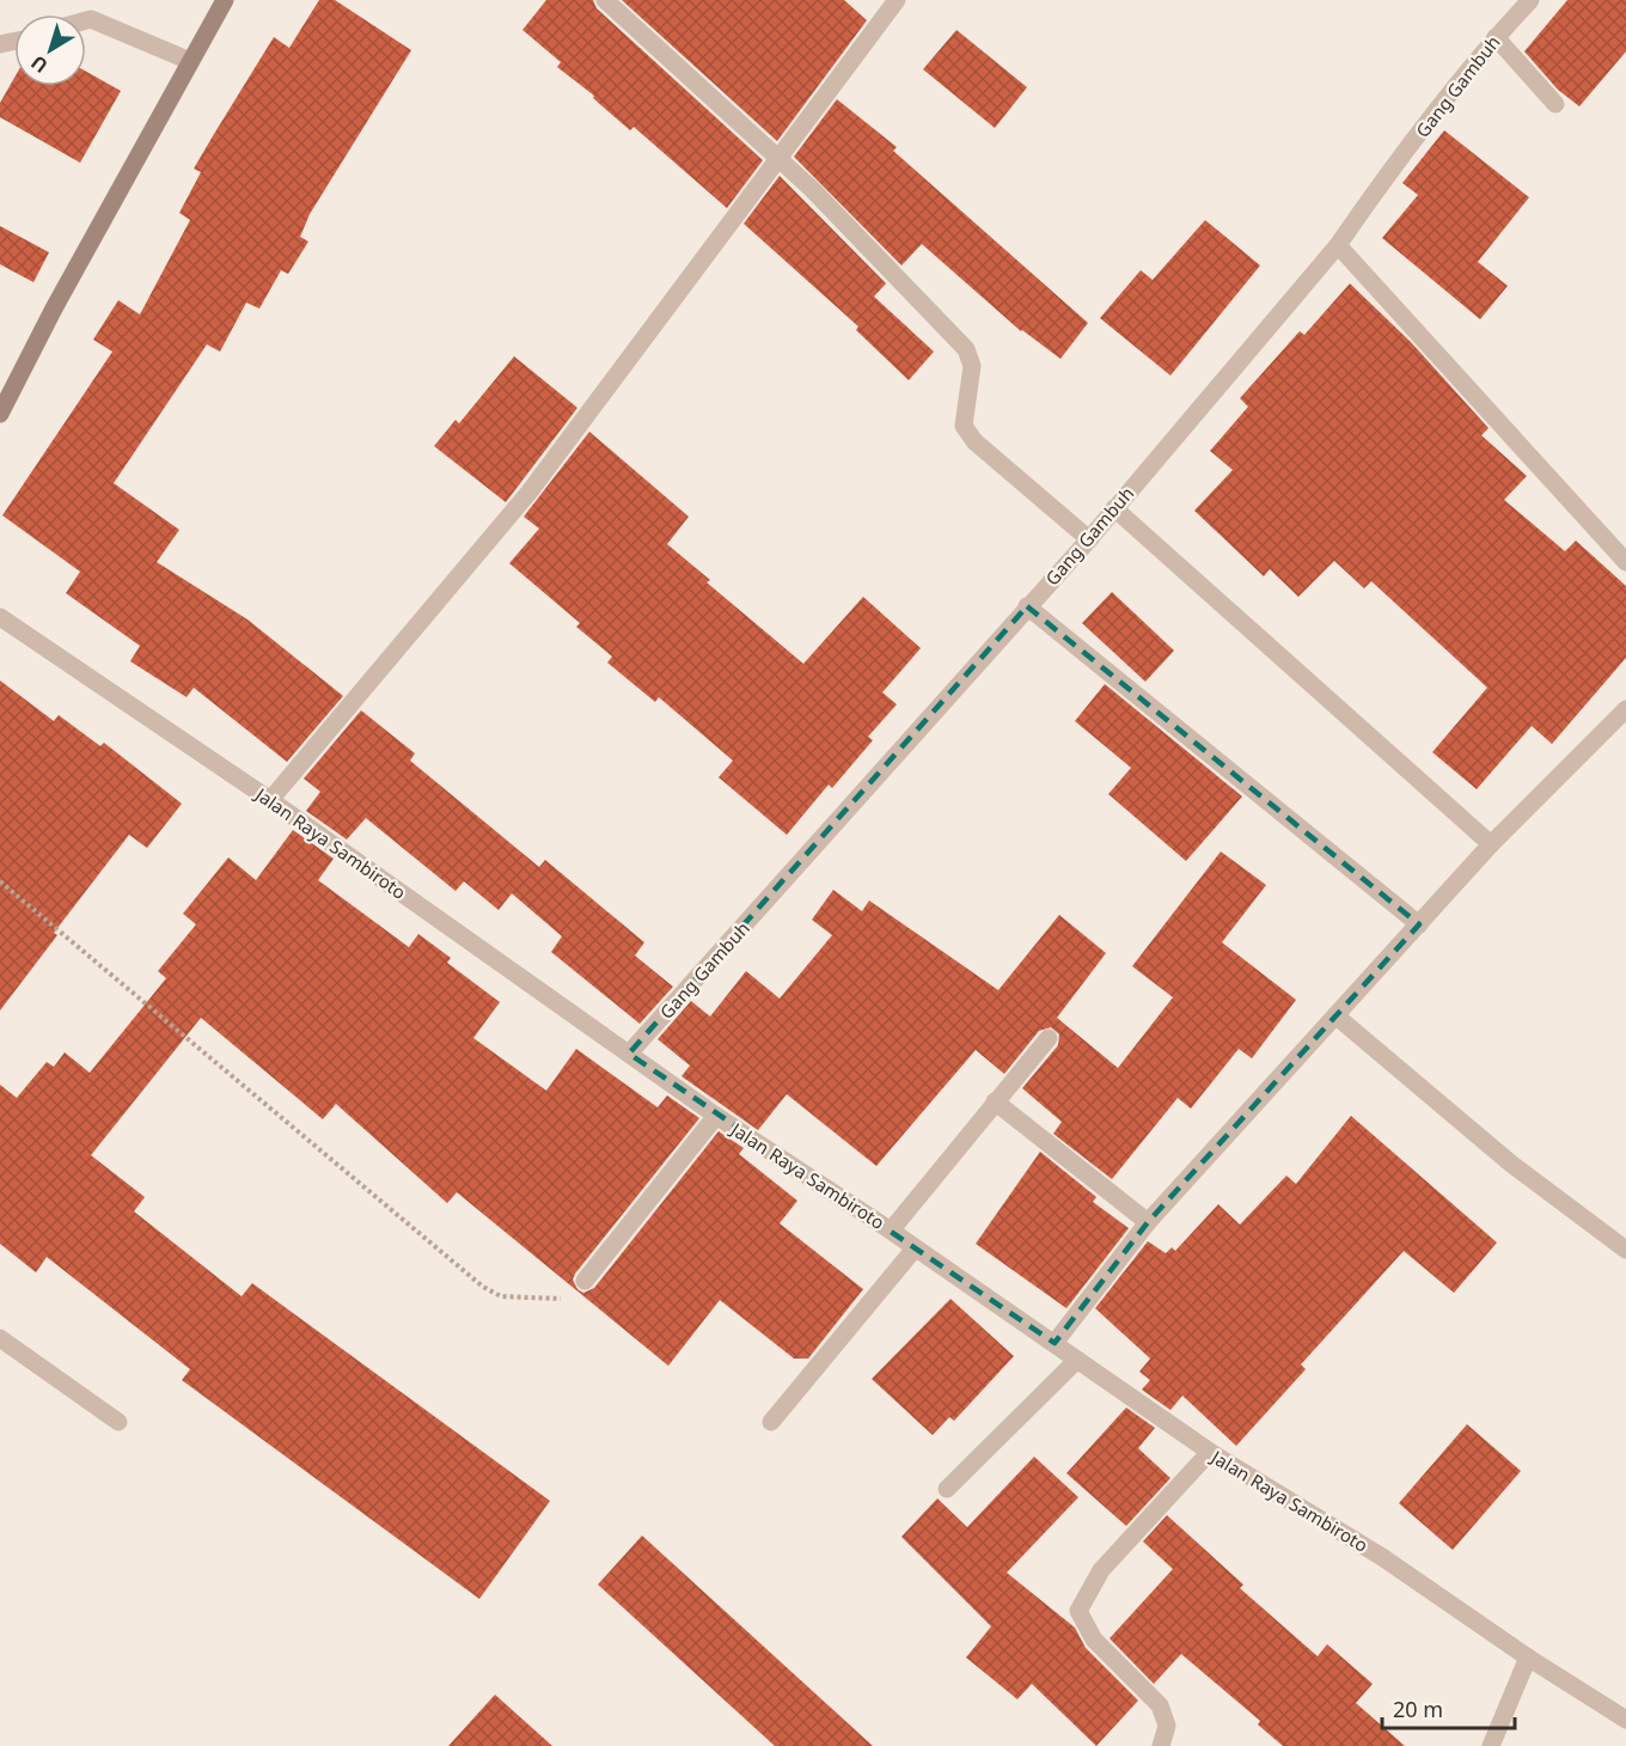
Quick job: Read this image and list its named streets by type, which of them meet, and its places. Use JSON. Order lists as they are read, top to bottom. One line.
{"streets":{"street":["Gang Gambuh","Jalan Raya Sambiroto"]},"crossings":[["Gang Gambuh","Jalan Raya Sambiroto"]],"scale_bar":"20 m","north":"bottom left"}
